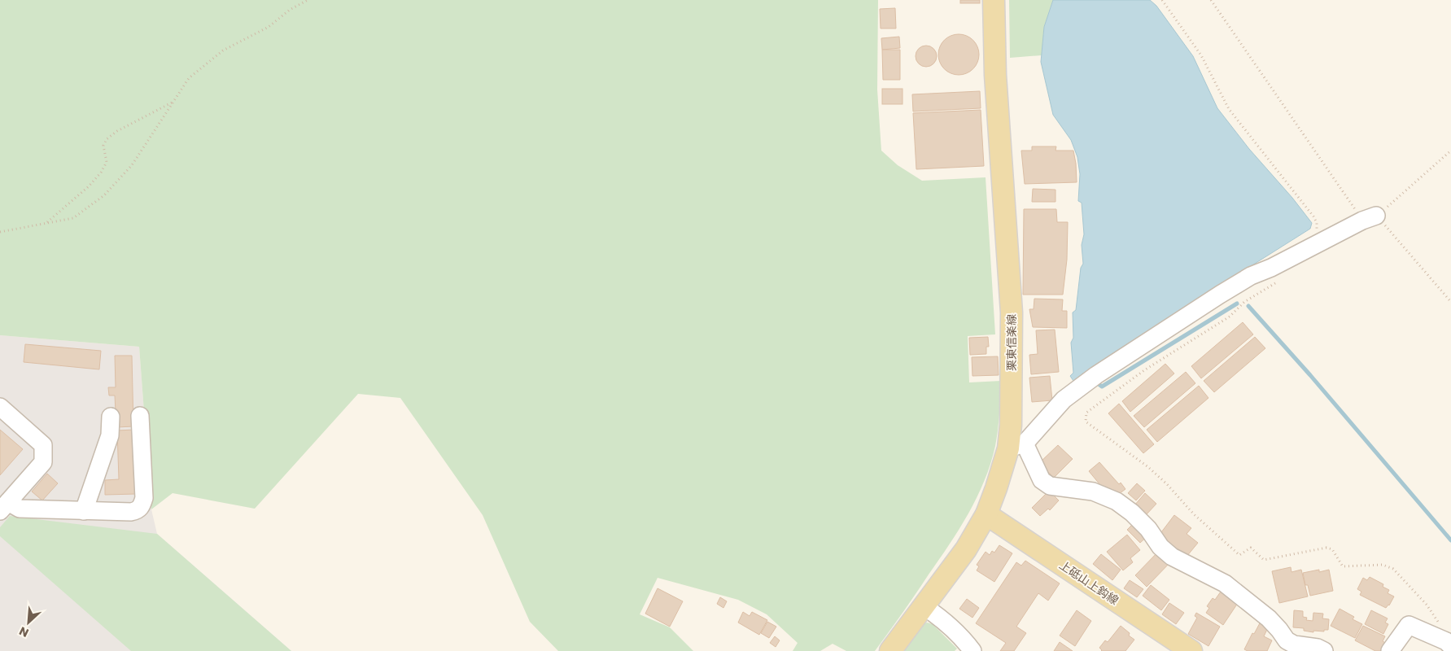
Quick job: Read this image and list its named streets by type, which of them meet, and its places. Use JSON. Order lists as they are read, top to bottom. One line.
{"streets":{"main road":["栗東信楽線","上砥山上鈎線"]},"crossings":[["栗東信楽線","上砥山上鈎線"]],"north":"bottom left"}
